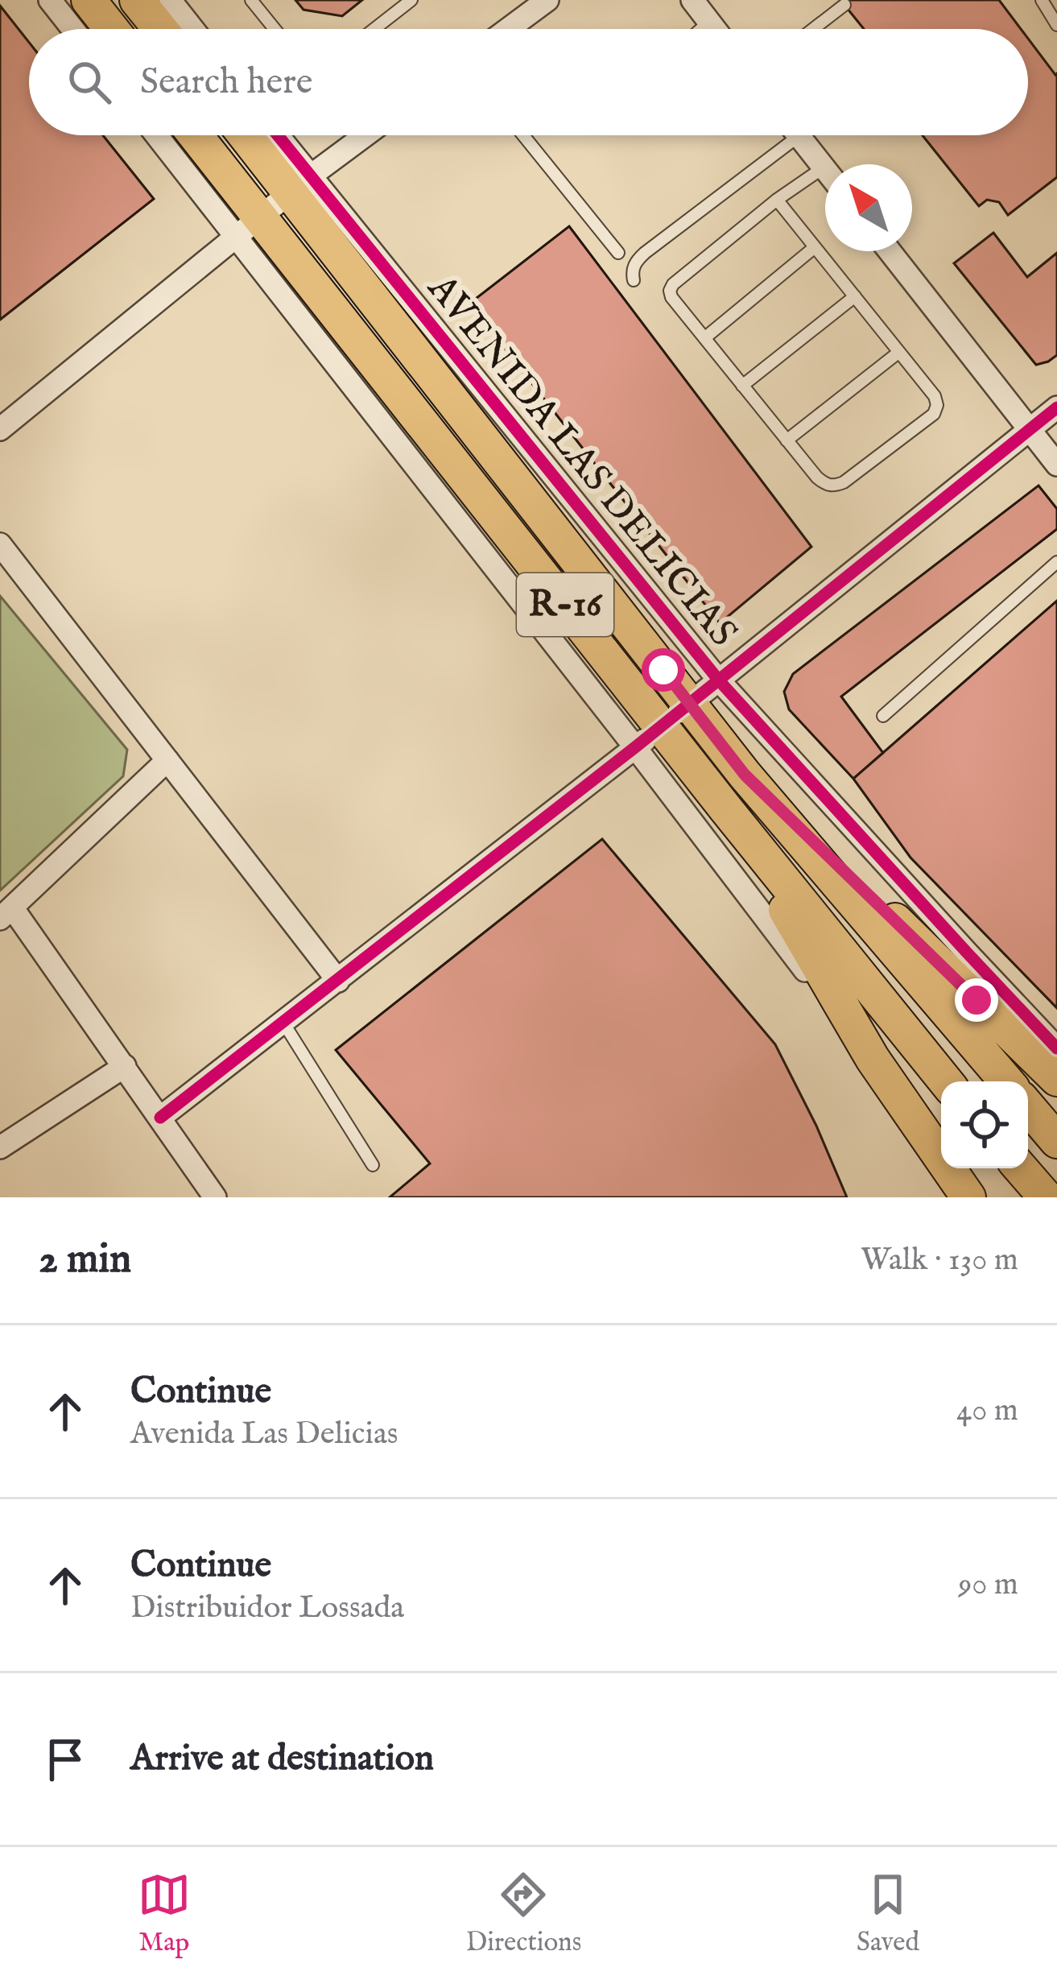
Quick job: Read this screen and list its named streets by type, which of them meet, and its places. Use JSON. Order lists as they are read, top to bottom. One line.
{"streets":{"main road":["AVENIDA LAS DELICIAS","R-16"]},"north":"top left","page":{"search":"Search here","heading":["2 min","Walk · 130 m"],"list":[["Continue","Avenida Las Delicias","40 m"],["Continue","Distribuidor Lossada","90 m"],"Arrive at destination"],"nav":["Map","Directions","Saved"]}}
